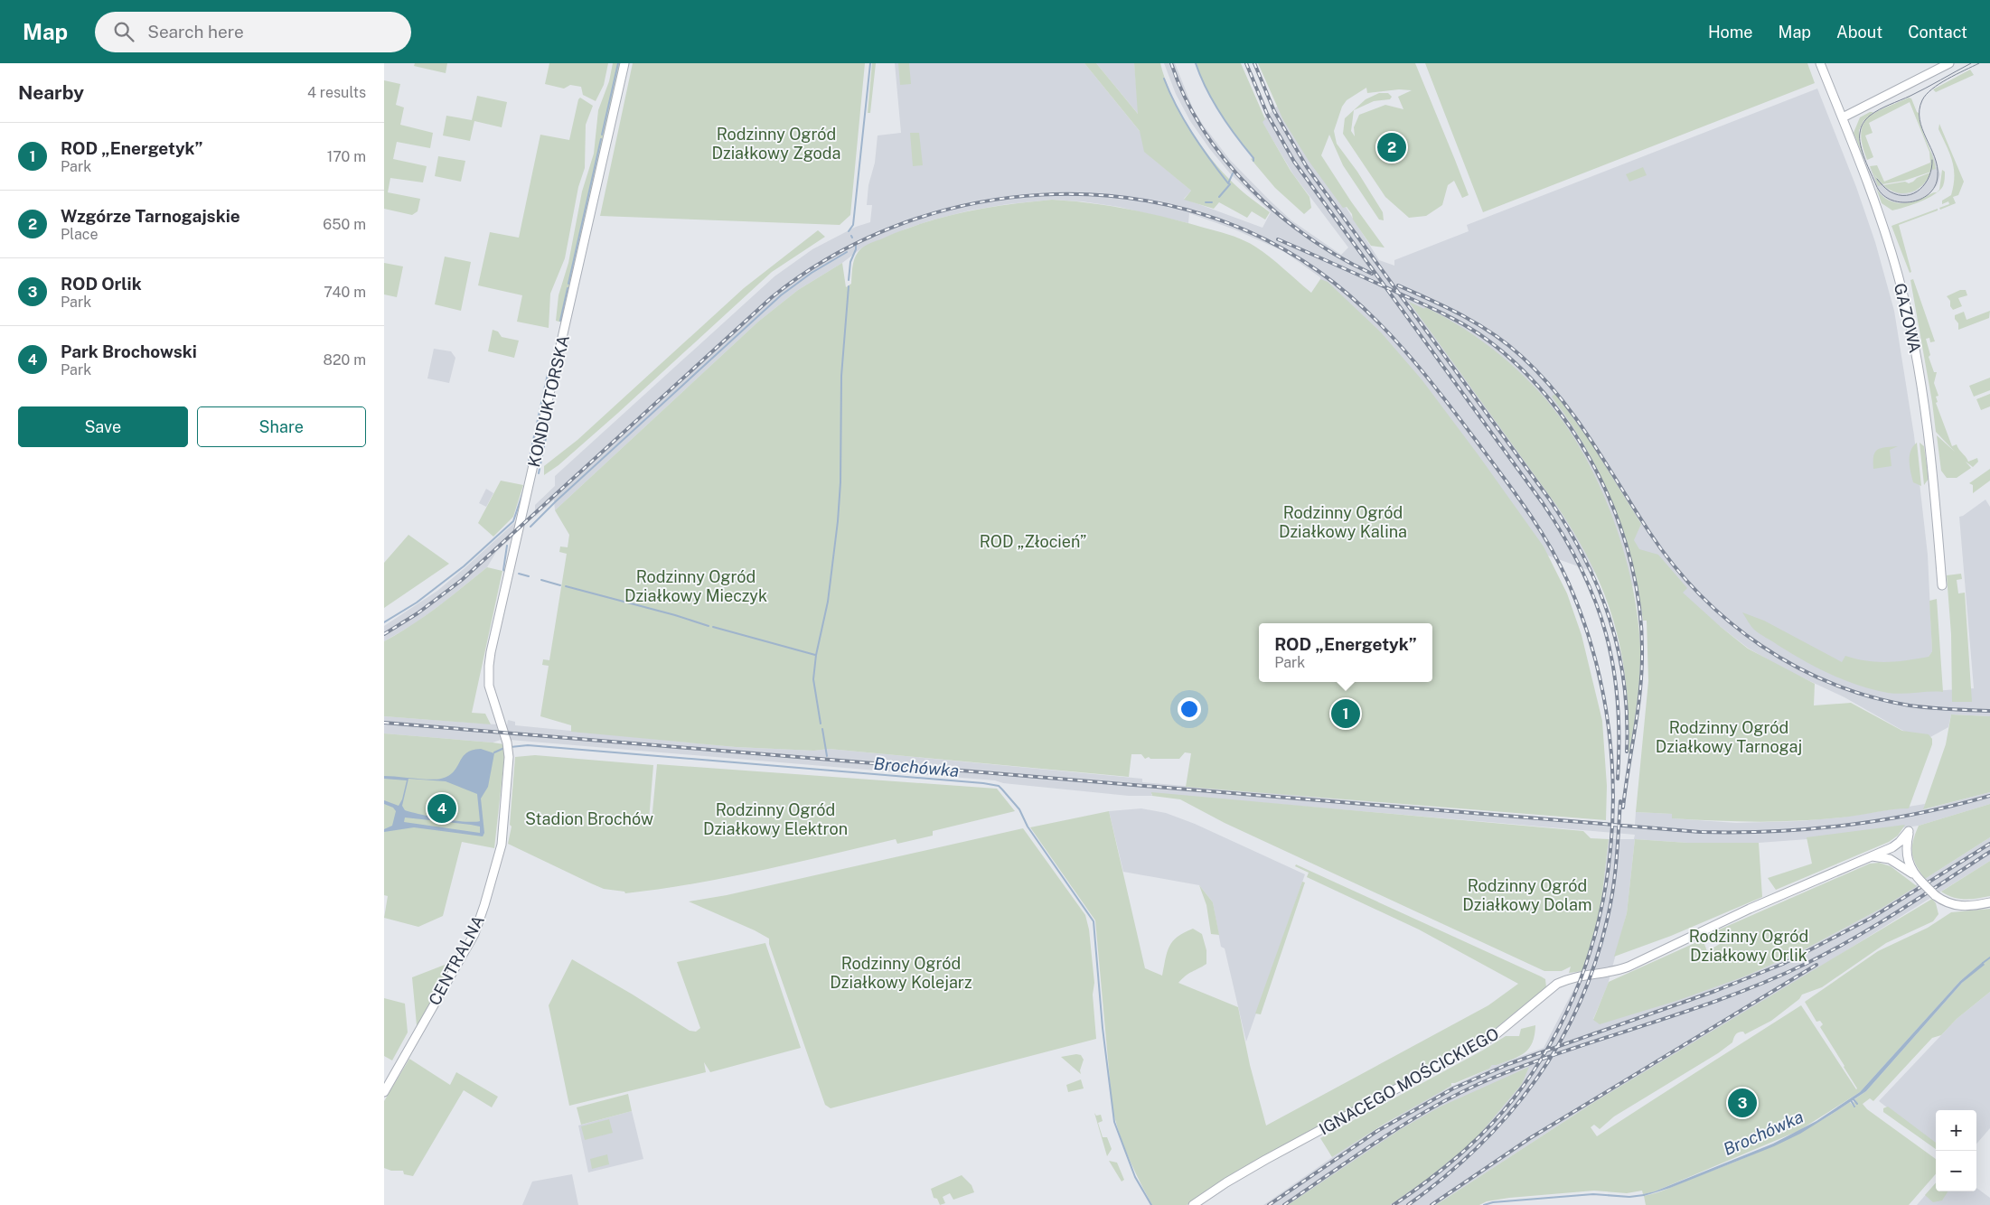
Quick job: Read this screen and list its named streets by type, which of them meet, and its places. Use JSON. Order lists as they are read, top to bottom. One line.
{"streets":{"street":["GAZOWA","KONDUKTORSKA","CENTRALNA","IGNACEGO MOŚCICKIEGO"]},"crossings":[["KONDUKTORSKA","CENTRALNA"]],"water":["Brochówka"],"parks":["Rodzinny Ogród Działkowy Zgoda","Rodzinny Ogród Działkowy Kalina","ROD „Złocień”","Rodzinny Ogród Działkowy Mieczyk","Rodzinny Ogród Działkowy Tarnogaj","Rodzinny Ogród Działkowy Elektron","Stadion Brochów","Rodzinny Ogród Działkowy Dolam","Rodzinny Ogród Działkowy Orlik","Rodzinny Ogród Działkowy Kolejarz"],"page":{"header":"Map","search":"Search here","nav":["Home","Map","About","Contact"],"heading":["Nearby","4 results"],"list":[{"mark":"1","name":"ROD „Energetyk”","note":"Park","value":"170 m"},{"mark":"2","name":"Wzgórze Tarnogajskie","note":"Place","value":"650 m"},{"mark":"3","name":"ROD Orlik","note":"Park","value":"740 m"},{"mark":"4","name":"Park Brochowski","note":"Park","value":"820 m"}],"pins":["2","1","4","3"],"buttons":["Save","Share"],"popup":["ROD „Energetyk”","Park"],"map_buttons":["+","−"]}}
